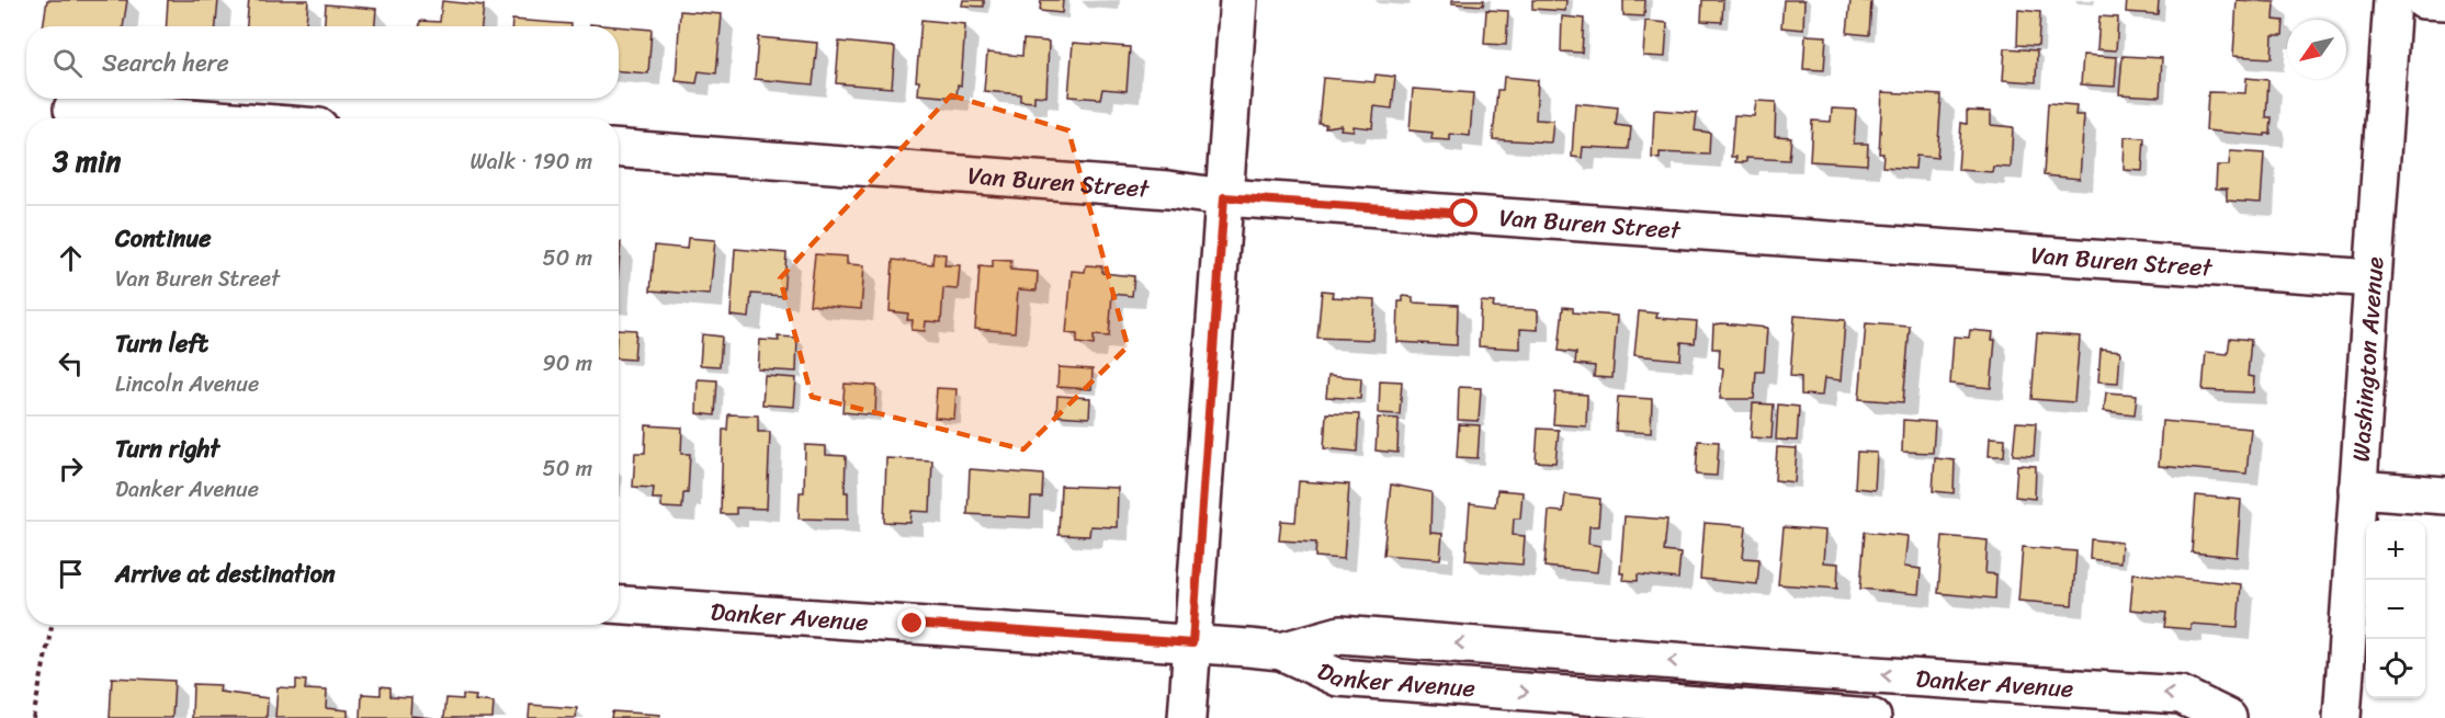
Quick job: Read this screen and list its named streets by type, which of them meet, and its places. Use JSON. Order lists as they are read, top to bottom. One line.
{"streets":{"street":["Van Buren Street","Washington Avenue","Danker Avenue"]},"crossings":[["Van Buren Street","Washington Avenue"]],"north":"bottom left","page":{"search":"Search here","heading":["3 min","Walk · 190 m"],"list":[["Continue","Van Buren Street","50 m"],["Turn left","Lincoln Avenue","90 m"],["Turn right","Danker Avenue","50 m"],"Arrive at destination"],"map_buttons":["+","−"]}}
